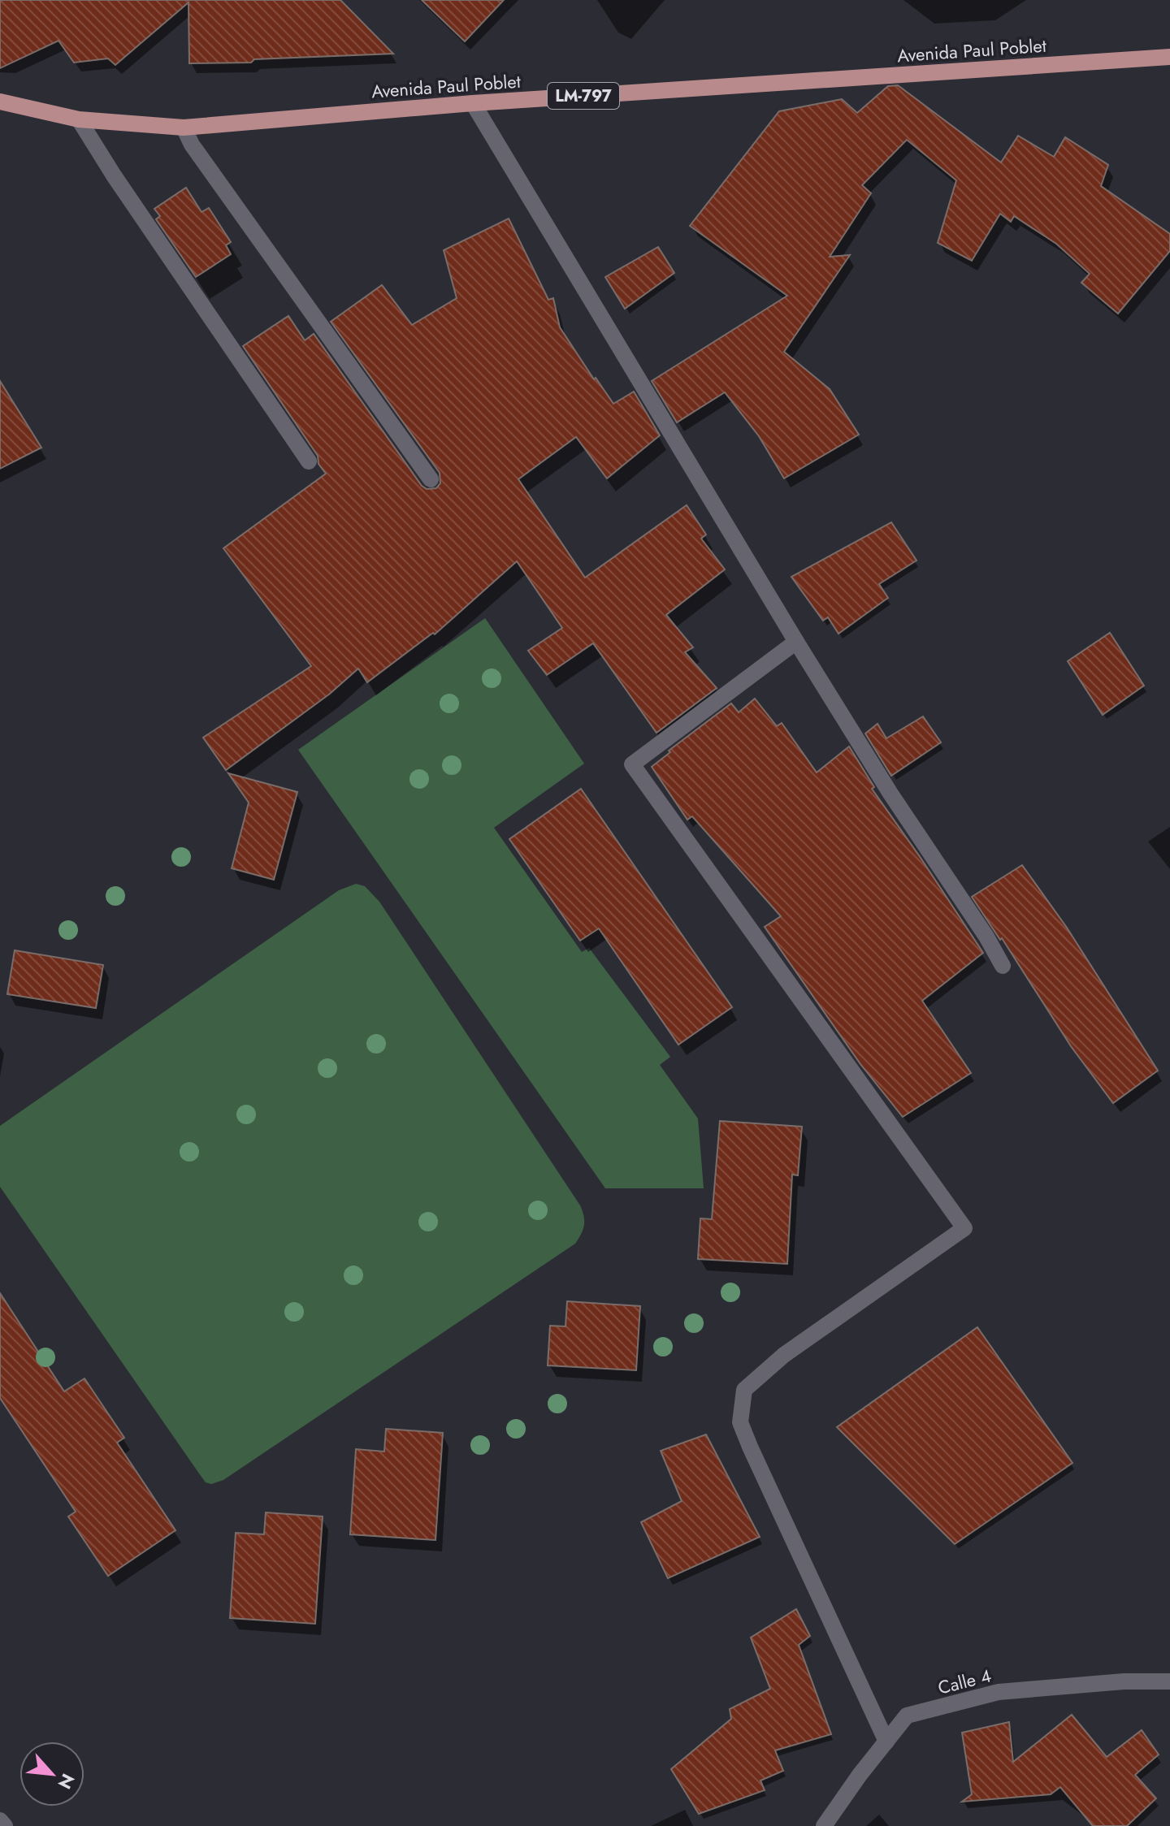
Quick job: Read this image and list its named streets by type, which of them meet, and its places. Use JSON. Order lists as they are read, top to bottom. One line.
{"streets":{"main road":["Avenida Paul Poblet","LM-797"],"street":["Calle 4"]},"north":"bottom right"}
